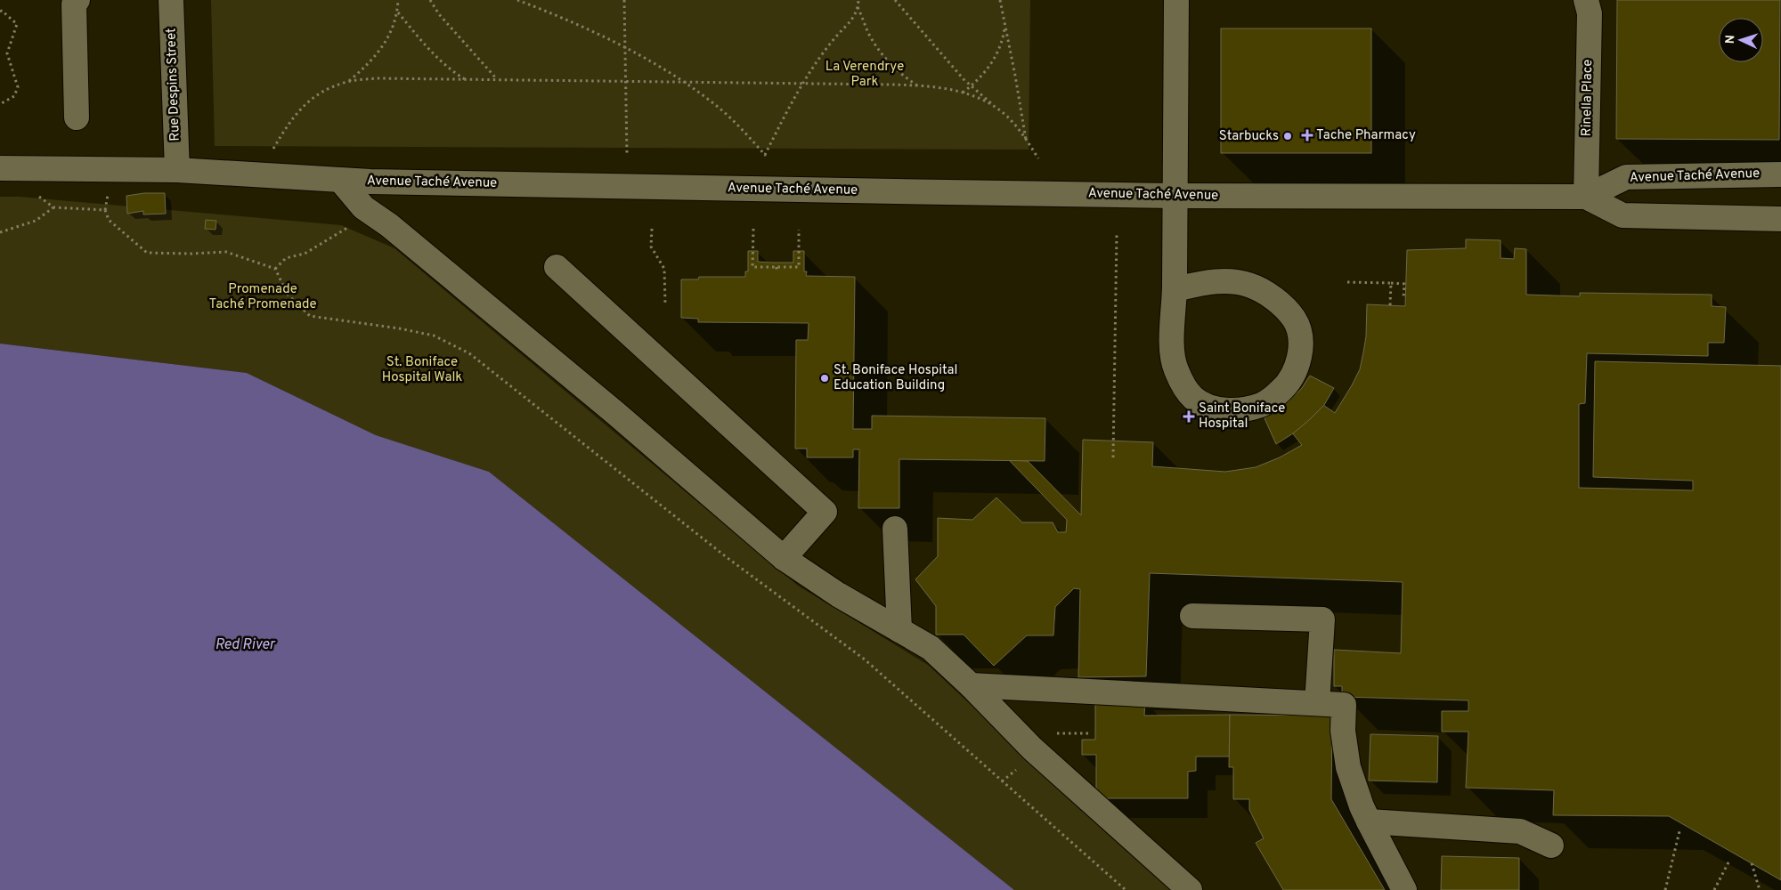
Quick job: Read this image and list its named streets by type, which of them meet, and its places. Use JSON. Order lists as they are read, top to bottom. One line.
{"streets":{"street":["Rue Despins Street","Rinella Place","Avenue Taché Avenue"]},"crossings":[["Rue Despins Street","Avenue Taché Avenue"],["Rinella Place","Avenue Taché Avenue"]],"water":["Red River"],"parks":["La Verendrye Park","Promenade Taché Promenade","St. Boniface Hospital Walk"],"places":{"health":["Tache Pharmacy","Saint Boniface Hospital"],"other":["Starbucks","St. Boniface Hospital Education Building"]},"north":"left"}
